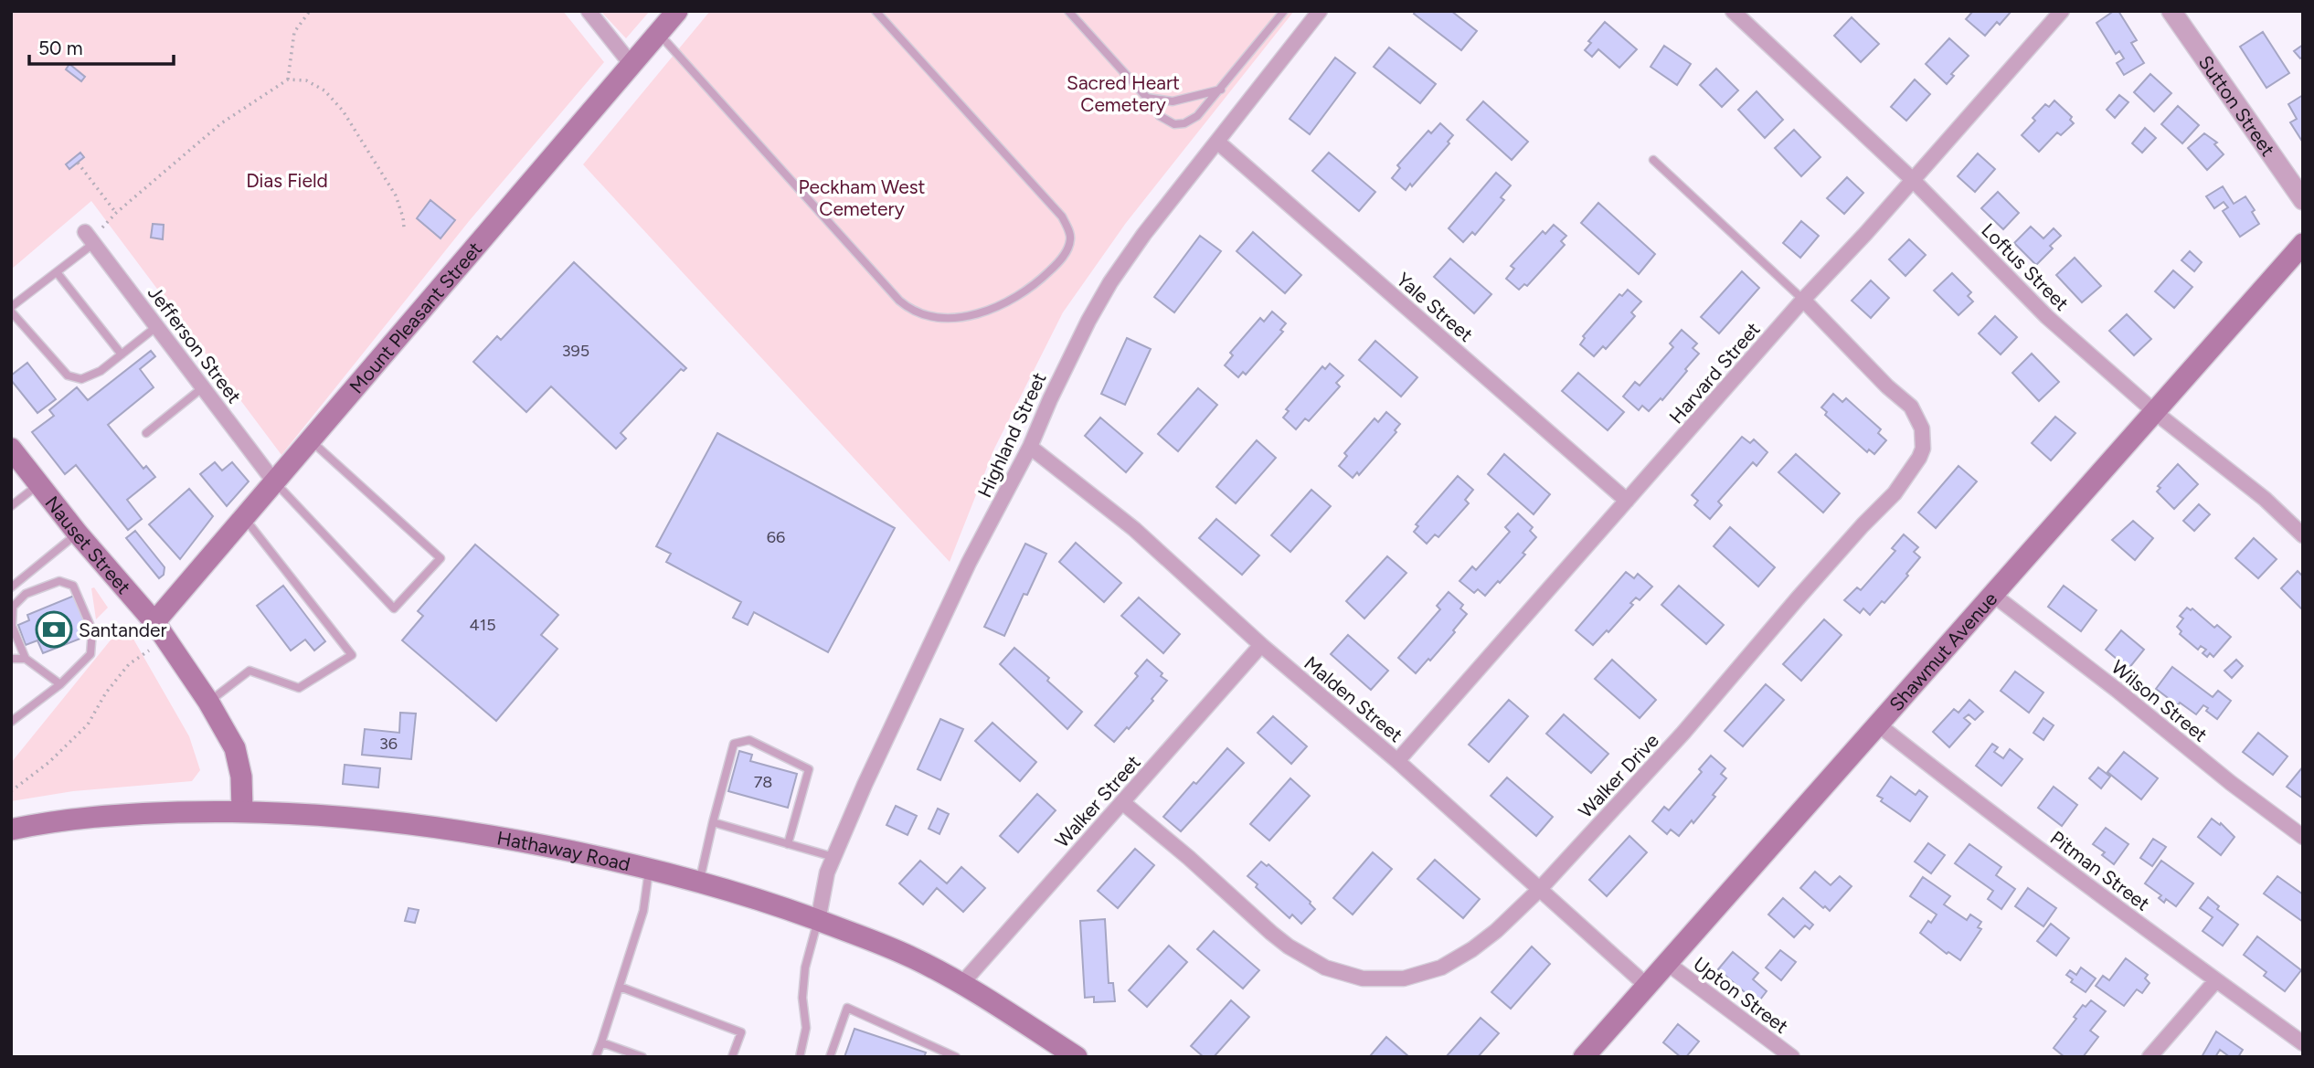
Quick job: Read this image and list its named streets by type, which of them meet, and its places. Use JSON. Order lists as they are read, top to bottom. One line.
{"streets":{"main road":["Mount Pleasant Street","Nauset Street","Shawmut Avenue","Hathaway Road"],"street":["Sutton Street","Loftus Street","Yale Street","Jefferson Street","Harvard Street","Highland Street","Malden Street","Wilson Street","Walker Drive","Walker Street","Pitman Street","Upton Street"]},"crossings":[["Loftus Street","Harvard Street"],["Loftus Street","Shawmut Avenue"],["Yale Street","Harvard Street"],["Yale Street","Highland Street"],["Mount Pleasant Street","Jefferson Street"],["Mount Pleasant Street","Nauset Street"],["Harvard Street","Malden Street"],["Harvard Street","Walker Drive"],["Highland Street","Malden Street"],["Highland Street","Hathaway Road"],["Nauset Street","Hathaway Road"],["Shawmut Avenue","Malden Street"],["Shawmut Avenue","Wilson Street"],["Shawmut Avenue","Pitman Street"],["Shawmut Avenue","Upton Street"],["Malden Street","Walker Drive"],["Malden Street","Walker Street"],["Walker Drive","Walker Street"],["Walker Street","Hathaway Road"]],"parks":["Sacred Heart Cemetery","Dias Field","Peckham West Cemetery"],"places":{"bank":["Santander"]},"house_numbers":["395","66","415","36","78"],"scale_bar":"50 m"}
